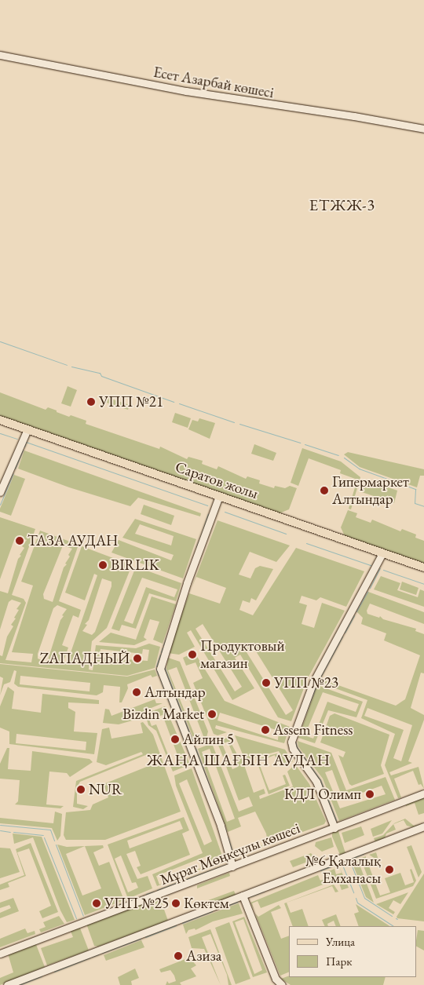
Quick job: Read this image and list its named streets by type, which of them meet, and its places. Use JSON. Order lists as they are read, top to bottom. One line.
{"streets":{"main road":["Саратов жолы"],"street":["Есет Азарбай көшесі","Мұрат Мөңкеұлы көшесі"]},"districts":["ЕТЖЖ-3","ЖАҢА ШАҒЫН АУДАН"],"places":["УПП №21","Гипермаркет Алтындар","ТАЗА АУДАН","BIRLIK","Продуктовый магазин","ZАПАДНЫЙ","УПП №23","Алтындар","Bizdin Market","Assem Fitness","Айлин 5","NUR","КДЛ Олимп","№6 Қалалық Емханасы","УПП №25","Көктем","Азиза"],"legend":["Улица","Парк"]}
